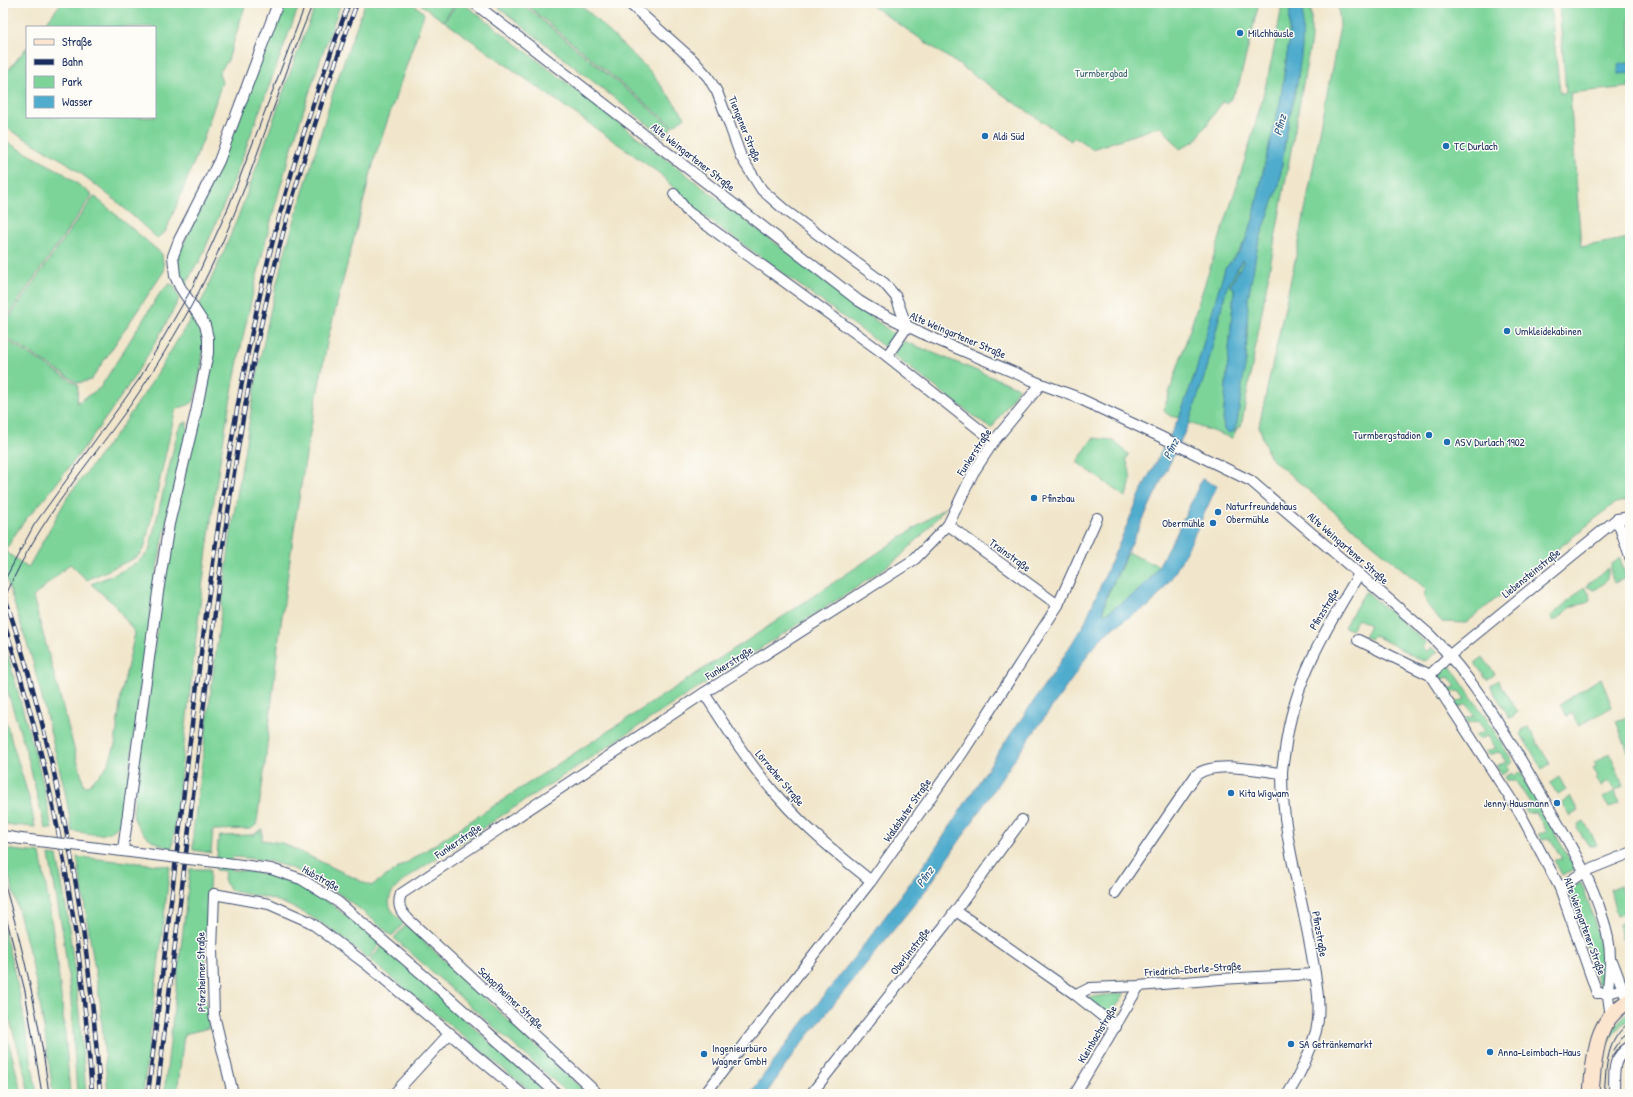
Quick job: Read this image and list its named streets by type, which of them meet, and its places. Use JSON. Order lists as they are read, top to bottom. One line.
{"streets":{"street":["Tiengener Straße","Alte Weingartener Straße","Funkerstraße","Trainstraße","Liebensteinstraße","Pfinzstraße","Lörracher Straße","Waldshuter Straße","Hubstraße","Oberlinstraße","Friedrich-Eberle-Straße","Pforzheimer Straße","Schopfheimer Straße","Kleinbachstraße"]},"crossings":[["Tiengener Straße","Alte Weingartener Straße"],["Alte Weingartener Straße","Funkerstraße"],["Alte Weingartener Straße","Liebensteinstraße"],["Alte Weingartener Straße","Pfinzstraße"],["Funkerstraße","Trainstraße"],["Funkerstraße","Lörracher Straße"],["Funkerstraße","Schopfheimer Straße"],["Trainstraße","Waldshuter Straße"],["Pfinzstraße","Friedrich-Eberle-Straße"],["Lörracher Straße","Waldshuter Straße"],["Friedrich-Eberle-Straße","Kleinbachstraße"]],"water":["Pfinz"],"parks":["Turmbergbad"],"places":["Milchhäusle","Aldi Süd","TC Durlach","Umkleidekabinen","Turmbergstadion","ASV Durlach 1902","Pfinzbau","Naturfreundehaus Obermühle","Obermühle","Kita Wigwam","Jenny Hausmann","SA Getränkemarkt","Anna-Leimbach-Haus","Ingenieurbüro Wagner GmbH"],"legend":["Straße","Bahn","Park","Wasser"]}
